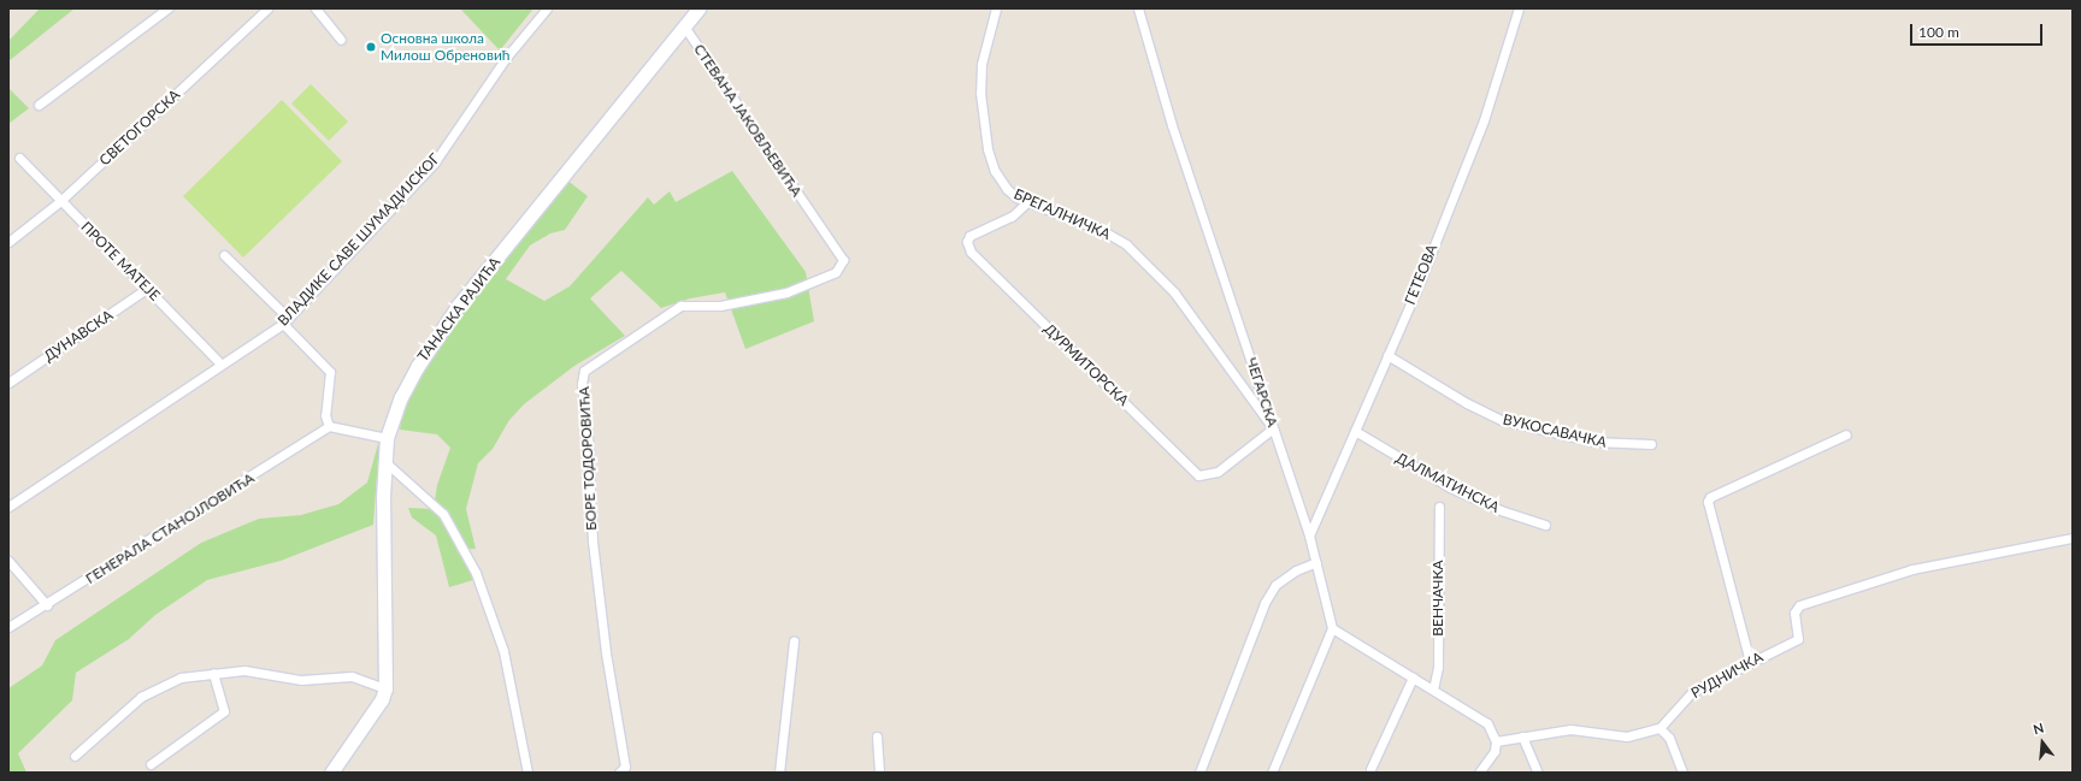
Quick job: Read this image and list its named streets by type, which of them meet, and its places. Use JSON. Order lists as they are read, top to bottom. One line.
{"streets":{"street":["СТЕВАНА ЈАКОВЉЕВИЋА","СВЕТОГОРСКА","БРЕГАЛНИЧКА","ВЛАДИКЕ САВЕ ШУМАДИЈСКОГ","ПРОТЕ МАТЕЈЕ","ГЕТЕОВА","ТАНАСКА РАЈИЋА","ДУНАВСКА","ДУРМИТОРСКА","ЧЕГАРСКА","ВУКОСАВАЧКА","БОРЕ ТОДОРОВИЋА","ДАЛМАТИНСКА","ГЕНЕРАЛА СТАНОЈЛОВИЋА","ВЕНЧАЧКА","РУДНИЧКА"]},"crossings":[["СТЕВАНА ЈАКОВЉЕВИЋА","ТАНАСКА РАЈИЋА"],["СТЕВАНА ЈАКОВЉЕВИЋА","БОРЕ ТОДОРОВИЋА"],["СВЕТОГОРСКА","ПРОТЕ МАТЕЈЕ"],["БРЕГАЛНИЧКА","ДУРМИТОРСКА"],["БРЕГАЛНИЧКА","ЧЕГАРСКА"],["ВЛАДИКЕ САВЕ ШУМАДИЈСКОГ","ПРОТЕ МАТЕЈЕ"],["ПРОТЕ МАТЕЈЕ","ДУНАВСКА"],["ГЕТЕОВА","ЧЕГАРСКА"],["ГЕТЕОВА","ВУКОСАВАЧКА"],["ГЕТЕОВА","ДАЛМАТИНСКА"],["ДУРМИТОРСКА","ЧЕГАРСКА"]],"places":["Основна школа Милош Обреновић"],"scale_bar":"100 m","north":"top"}
